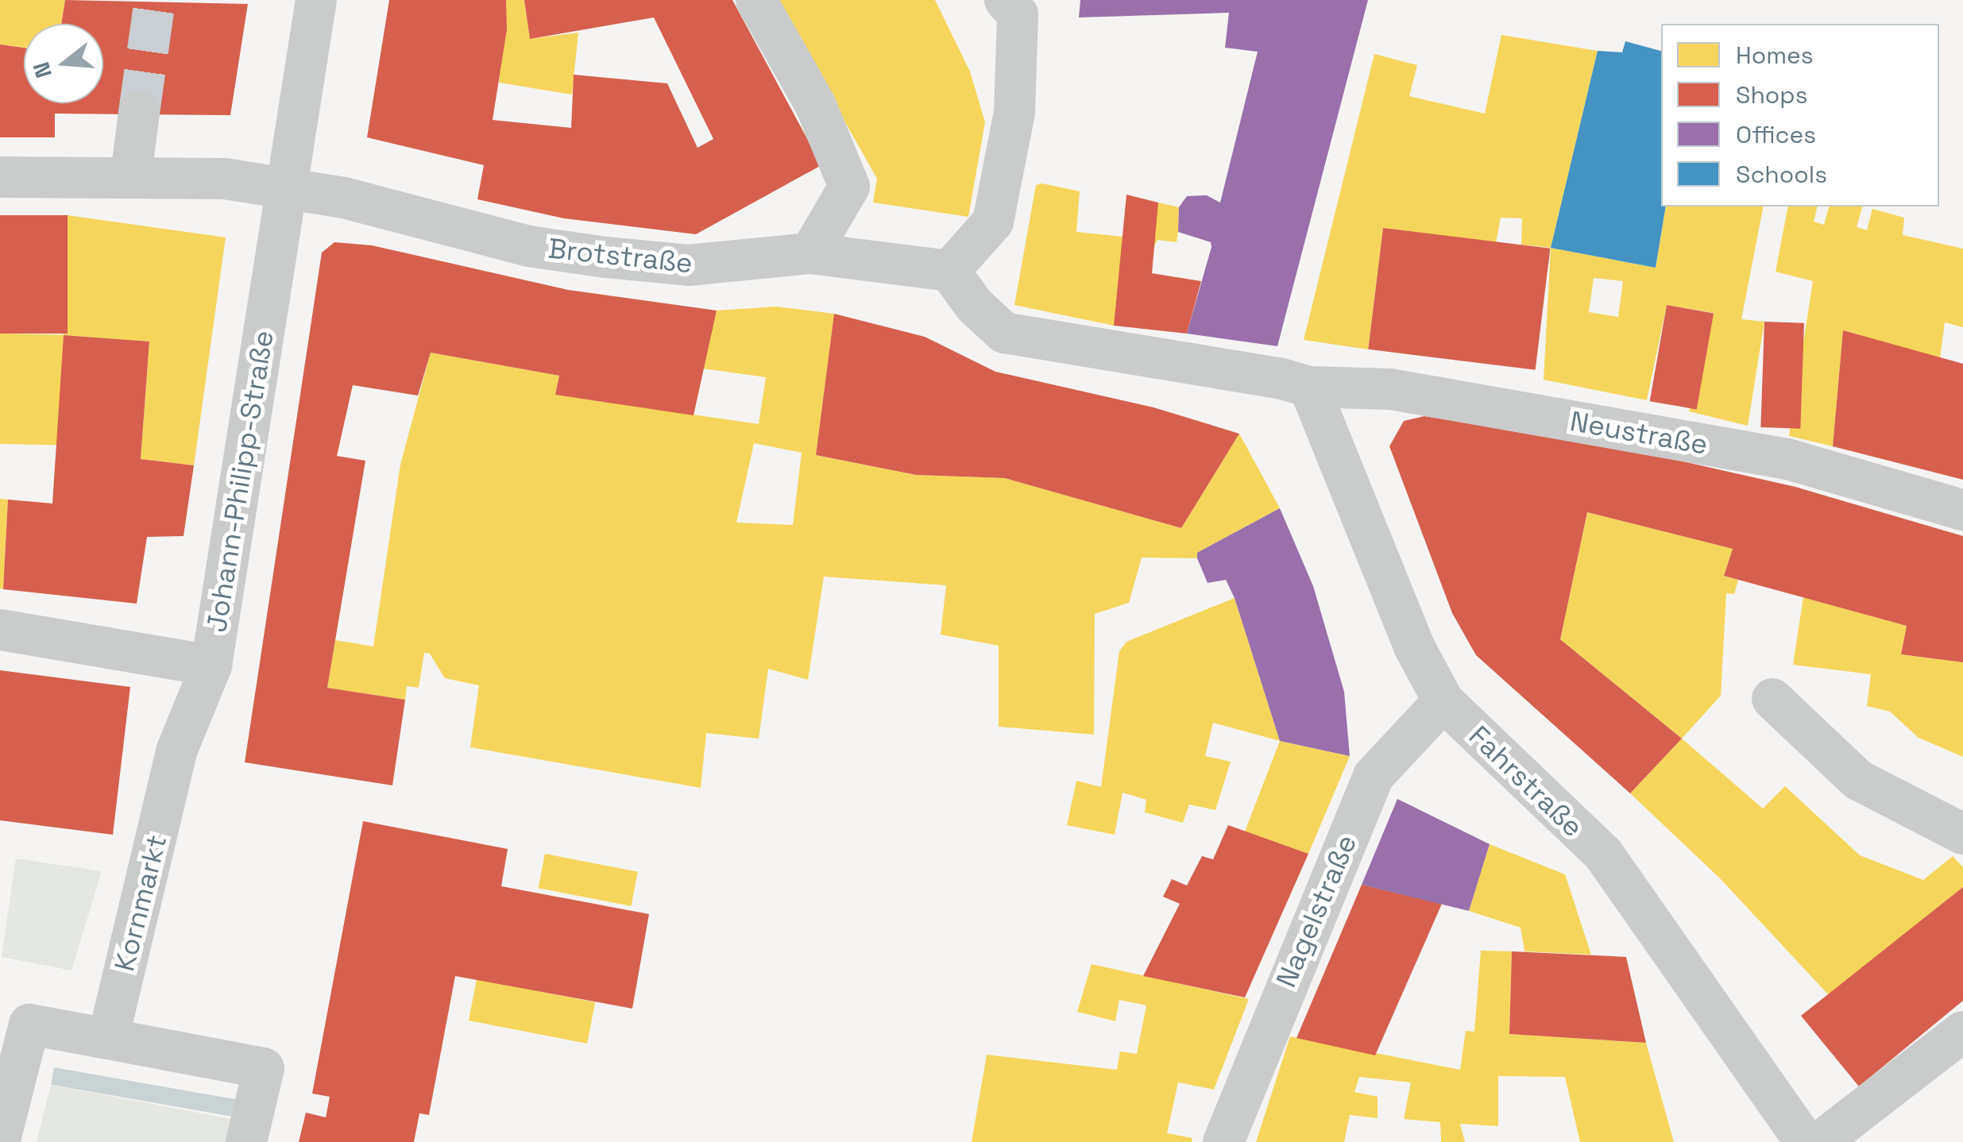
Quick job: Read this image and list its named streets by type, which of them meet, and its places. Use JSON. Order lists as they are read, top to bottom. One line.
{"streets":{"street":["Brotstraße","Neustraße","Johann-Philipp-Straße","Fahrstraße","Kornmarkt","Nagelstraße"]},"crossings":[["Brotstraße","Johann-Philipp-Straße"],["Neustraße","Fahrstraße"],["Johann-Philipp-Straße","Kornmarkt"],["Fahrstraße","Nagelstraße"]],"legend":["Homes","Shops","Offices","Schools"],"north":"left"}
